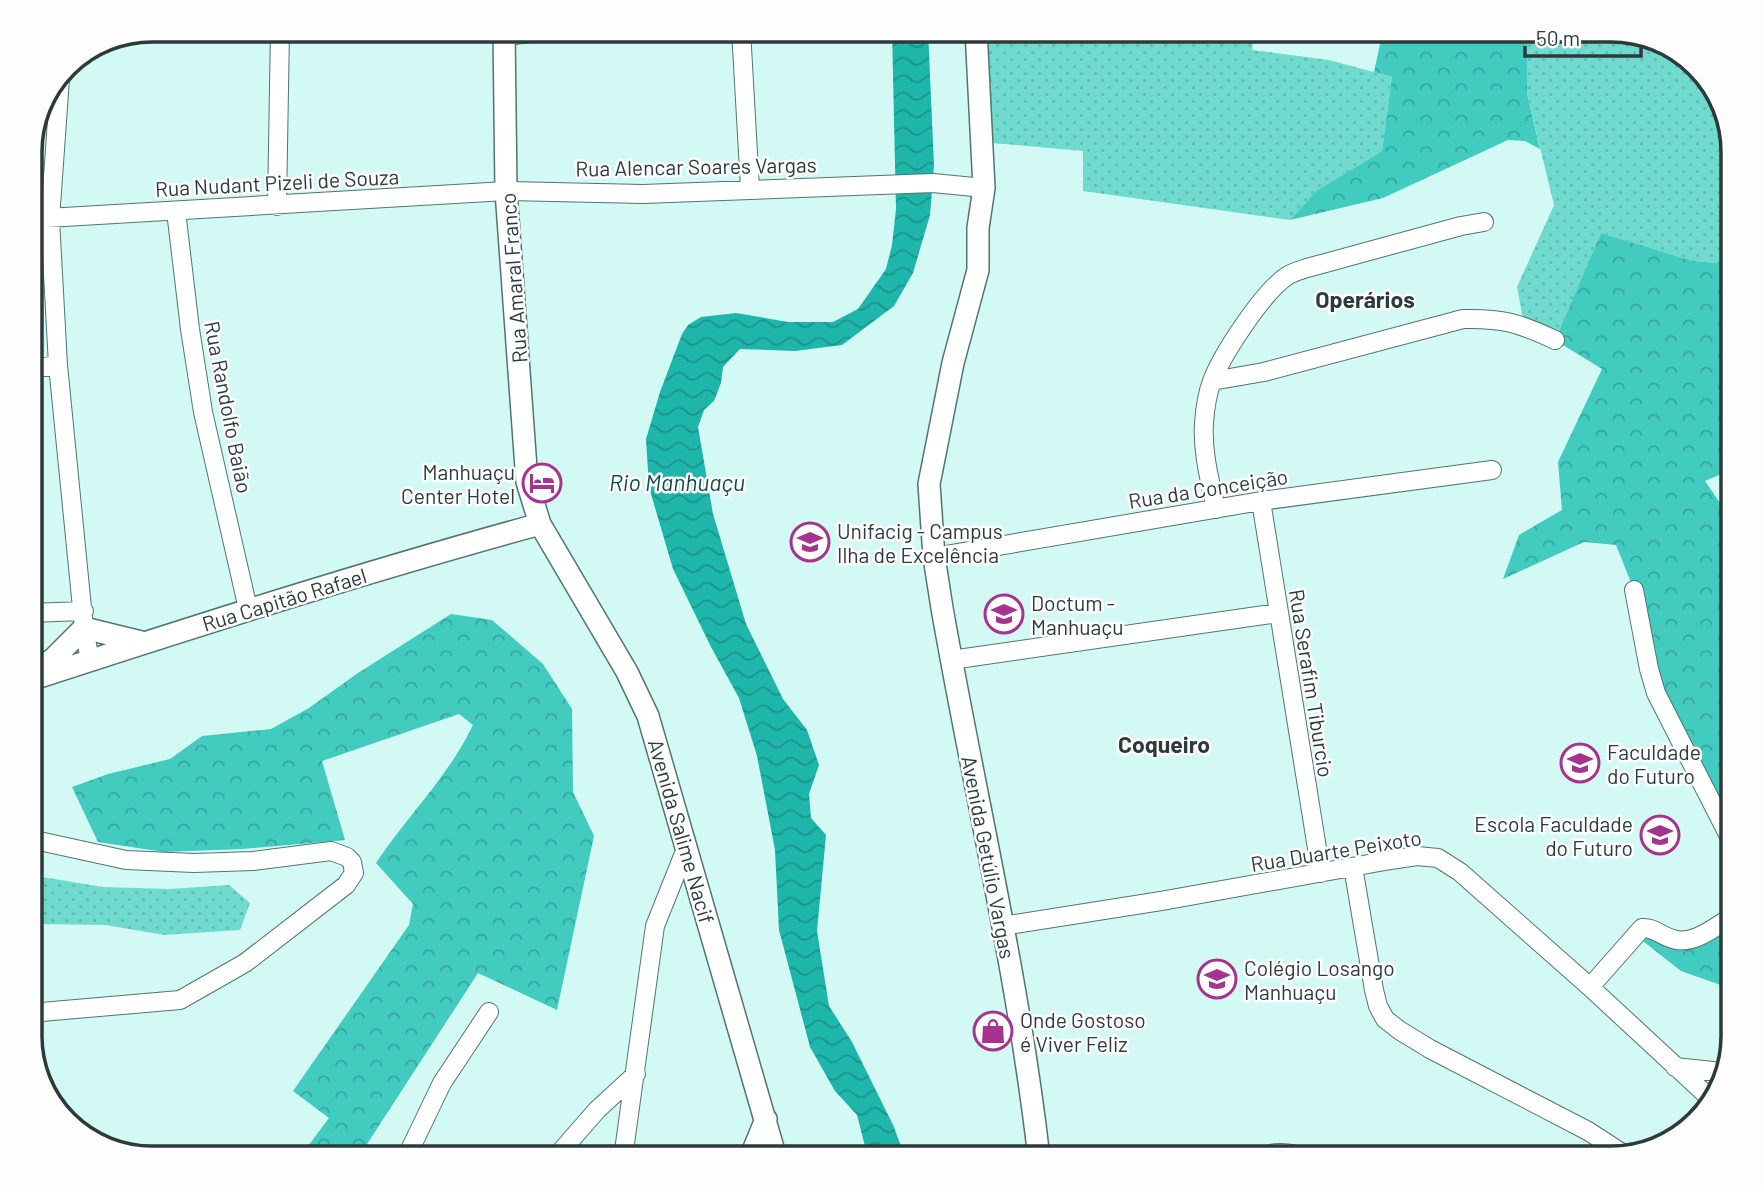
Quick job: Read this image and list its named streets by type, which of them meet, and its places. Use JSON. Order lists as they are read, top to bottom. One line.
{"streets":{"street":["Rua Alencar Soares Vargas","Rua Nudant Pizeli de Souza","Rua Amaral Franco","Rua Randolfo Baião","Rua da Conceição","Rua Capitão Rafael","Rua Serafim Tiburcio","Avenida Salime Nacif","Rua Duarte Peixoto","Avenida Getúlio Vargas"]},"crossings":[["Rua Alencar Soares Vargas","Rua Nudant Pizeli de Souza"],["Rua Alencar Soares Vargas","Rua Amaral Franco"],["Rua Alencar Soares Vargas","Avenida Getúlio Vargas"],["Rua Nudant Pizeli de Souza","Rua Amaral Franco"],["Rua Nudant Pizeli de Souza","Rua Randolfo Baião"],["Rua Amaral Franco","Rua Capitão Rafael"],["Rua Amaral Franco","Avenida Salime Nacif"],["Rua Randolfo Baião","Rua Capitão Rafael"],["Rua da Conceição","Rua Serafim Tiburcio"],["Rua da Conceição","Avenida Getúlio Vargas"],["Rua Capitão Rafael","Avenida Salime Nacif"],["Rua Serafim Tiburcio","Rua Duarte Peixoto"],["Rua Duarte Peixoto","Avenida Getúlio Vargas"]],"districts":["Operários","Coqueiro"],"water":["Rio Manhuaçu"],"places":{"hotel":["Manhuaçu Center Hotel"],"school or university":["Unifacig - Campus Ilha de Excelência","Doctum - Manhuaçu","Faculdade do Futuro","Escola Faculdade do Futuro","Colégio Losango Manhuaçu"],"shop":["Onde Gostoso é Viver Feliz"]},"scale_bar":"50 m"}
